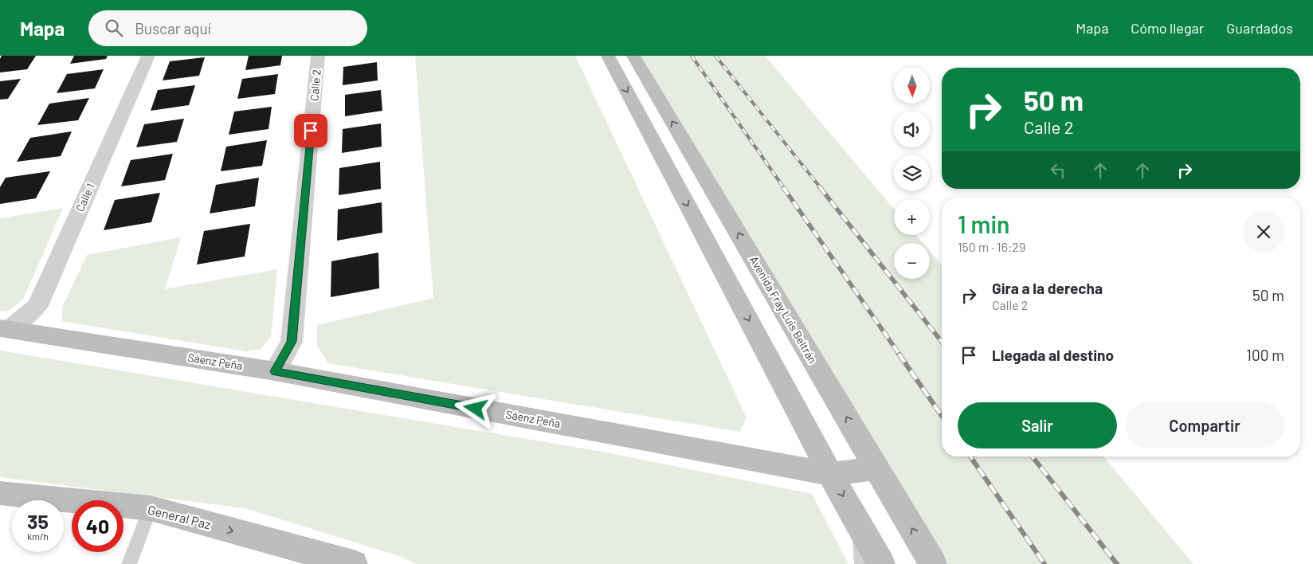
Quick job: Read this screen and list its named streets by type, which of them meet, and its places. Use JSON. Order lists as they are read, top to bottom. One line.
{"streets":{"main road":["Avenida Fray Luis Beltrán","Sáenz Peña","General Paz"],"street":["Calle 2","Calle 1"]},"crossings":[["Calle 2","Sáenz Peña"],["Calle 1","Sáenz Peña"],["Avenida Fray Luis Beltrán","Sáenz Peña"]],"one_way":["General Paz"],"north":"bottom","page":{"header":"Mapa","search":"Buscar aquí","nav":["Mapa","Cómo llegar","Guardados"],"map_buttons":["+","−"],"turn":["50 m","Calle 2"],"heading":["1 min","150 m · 16:29"],"list":[{"name":"Gira a la derecha","note":"Calle 2","value":"50 m"},{"name":"Llegada al destino","value":"100 m"}],"buttons":["Salir","Compartir"],"speed":"35 km/h","limit":"40"}}
